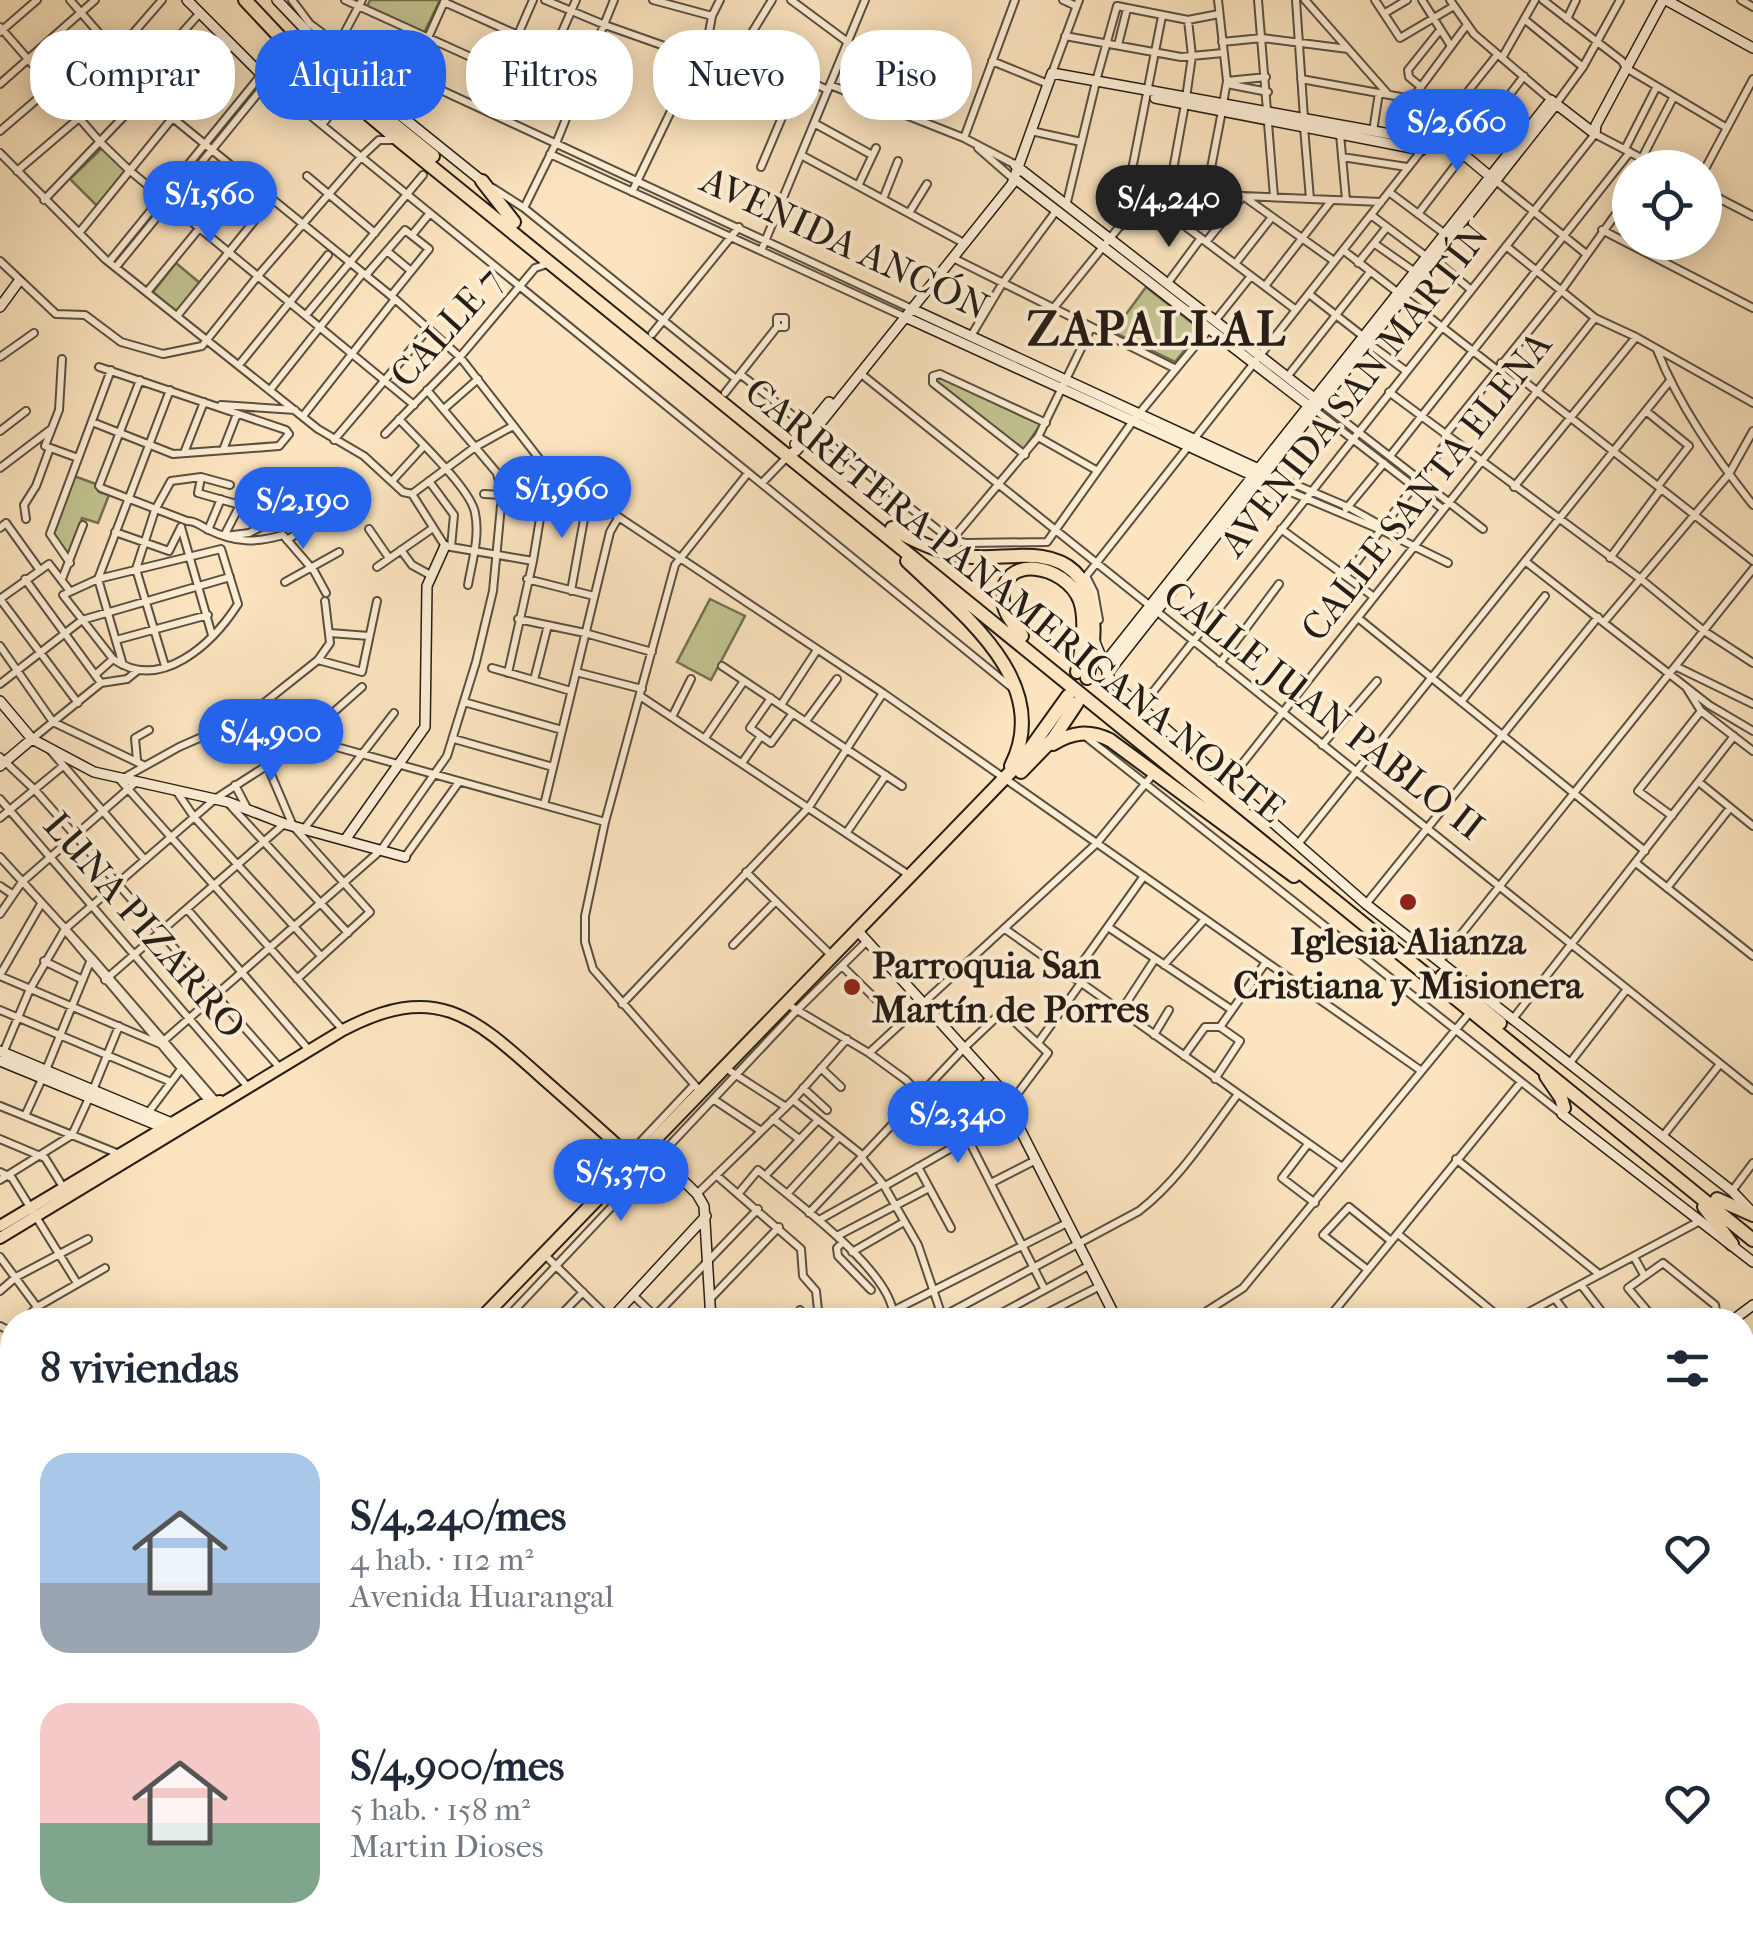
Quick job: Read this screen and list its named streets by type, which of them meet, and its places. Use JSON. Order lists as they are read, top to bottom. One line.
{"streets":{"highway":["CARRETERA PANAMERICANA NORTE"],"street":["AVENIDA ANCÓN","CALLE 7","AVENIDA SAN MARTÍN","CALLE SANTA ELENA","CALLE JUAN PABLO II","LUNA PIZARRO"]},"crossings":[["AVENIDA ANCÓN","AVENIDA SAN MARTÍN"],["AVENIDA ANCÓN","CALLE SANTA ELENA"],["CALLE 7","CARRETERA PANAMERICANA NORTE"],["AVENIDA SAN MARTÍN","CALLE JUAN PABLO II"],["CALLE SANTA ELENA","CALLE JUAN PABLO II"]],"districts":["ZAPALLAL"],"places":["Iglesia Alianza Cristiana y Misionera","Parroquia San Martín de Porres"],"page":{"chip":["Comprar","Alquilar","Filtros","Nuevo","Piso"],"price":["S/2,660","S/1,560","S/4,240","S/1,960","S/2,190","S/4,900","S/2,340","S/5,370"],"heading":"8 viviendas","list":[{"name":"S/4,240/mes","note":"4 hab. · 112 m² · Avenida Huarangal"},{"name":"S/4,900/mes","note":"5 hab. · 158 m² · Martin Dioses"}]}}
